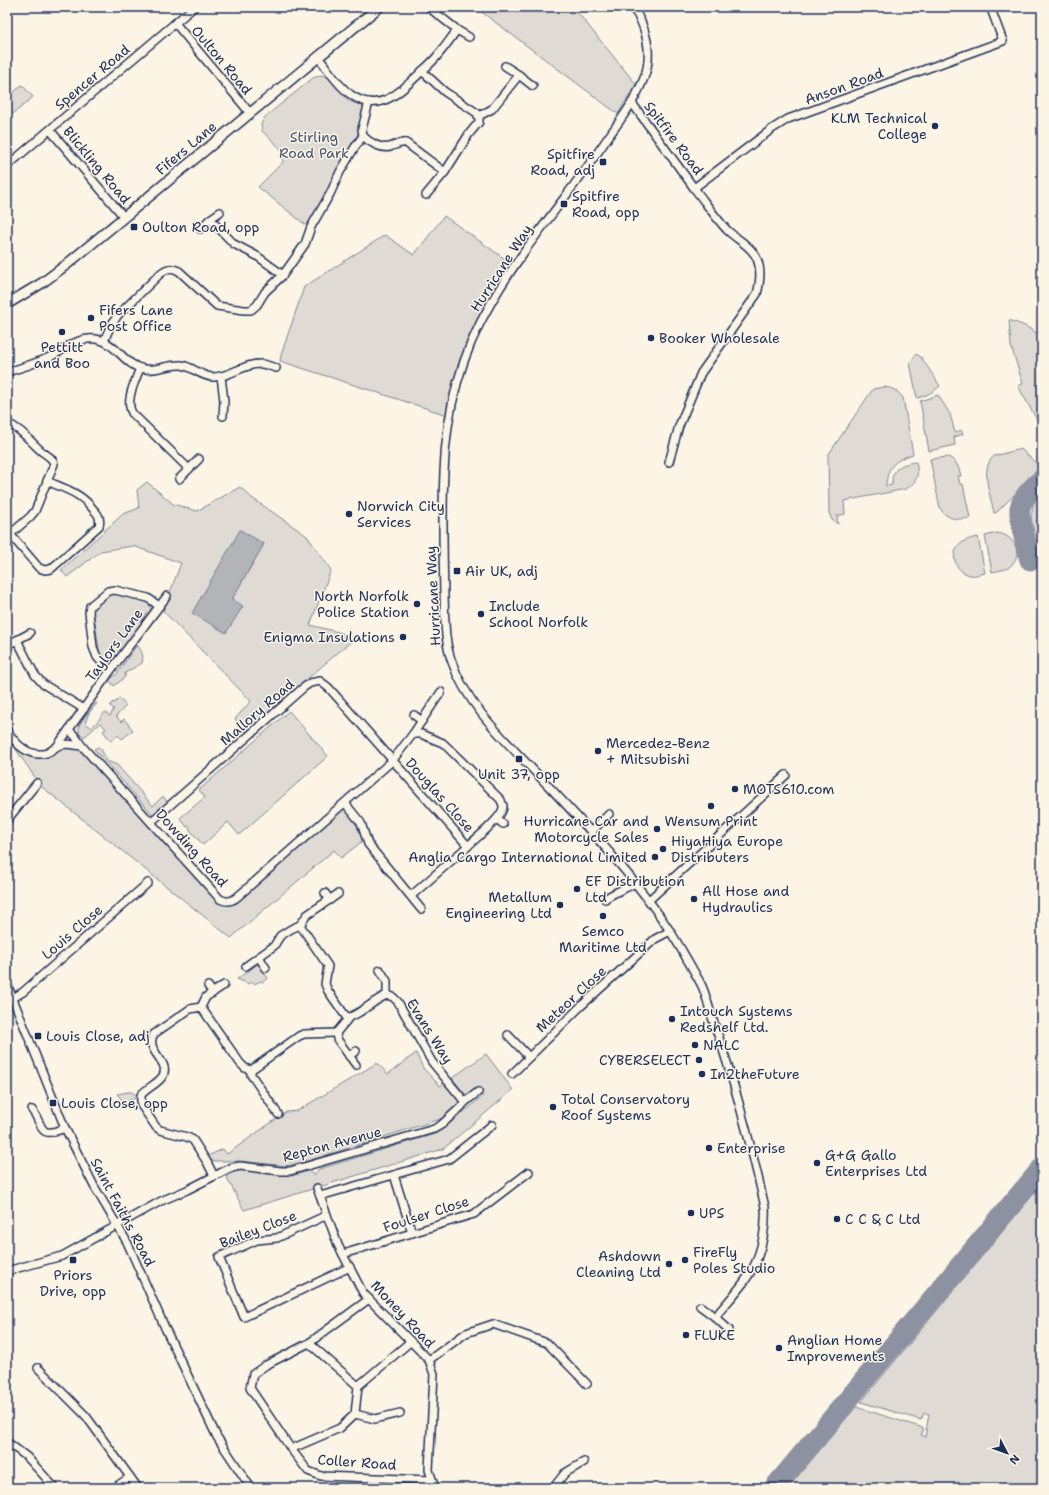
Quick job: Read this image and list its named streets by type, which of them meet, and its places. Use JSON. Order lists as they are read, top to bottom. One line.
{"streets":{"street":["Oulton Road","Spencer Road","Anson Road","Spitfire Road","Fifers Lane","Blickling Road","Hurricane Way","Taylors Lane","Mallory Road","Douglas Close","Dowding Road","Louis Close","Meteor Close","Evans Way","Repton Avenue","Saint Faiths Road","Foulser Close","Bailey Close","Money Road","Coller Road"]},"crossings":[["Oulton Road","Spencer Road"],["Oulton Road","Fifers Lane"],["Spencer Road","Blickling Road"],["Anson Road","Spitfire Road"],["Spitfire Road","Hurricane Way"],["Fifers Lane","Blickling Road"],["Hurricane Way","Meteor Close"],["Taylors Lane","Dowding Road"],["Mallory Road","Douglas Close"],["Mallory Road","Dowding Road"],["Douglas Close","Dowding Road"],["Louis Close","Saint Faiths Road"],["Evans Way","Repton Avenue"],["Repton Avenue","Saint Faiths Road"],["Foulser Close","Money Road"],["Bailey Close","Money Road"],["Money Road","Coller Road"]],"parks":["Stirling Road Park"],"places":{"other":["KLM Technical College","Fifers Lane Post Office","Pettitt and Boo","Booker Wholesale","Norwich City Services","North Norfolk Police Station","Include School Norfolk","Enigma Insulations","Mercedez-Benz + Mitsubishi","MOTS610.com","Wensum Print","Hurricane Car and Motorcycle Sales","HiyaHiya Europe Distributers","Anglia Cargo International Limited","EF Distribution Ltd","All Hose and Hydraulics","Metallum Engineering Ltd","Semco Maritime Ltd","Intouch Systems Redshelf Ltd.","NALC","CYBERSELECT","In2theFuture","Total Conservatory Roof Systems","Enterprise","G+G Gallo Enterprises Ltd","UPS","C C & C Ltd","FireFly Poles Studio","Ashdown Cleaning Ltd","FLUKE","Anglian Home Improvements"],"transit":["Spitfire Road, adj","Spitfire Road, opp","Oulton Road, opp","Air UK, adj","Unit 37, opp","Louis Close, adj","Louis Close, opp","Priors Drive, opp"]},"north":"bottom right"}
